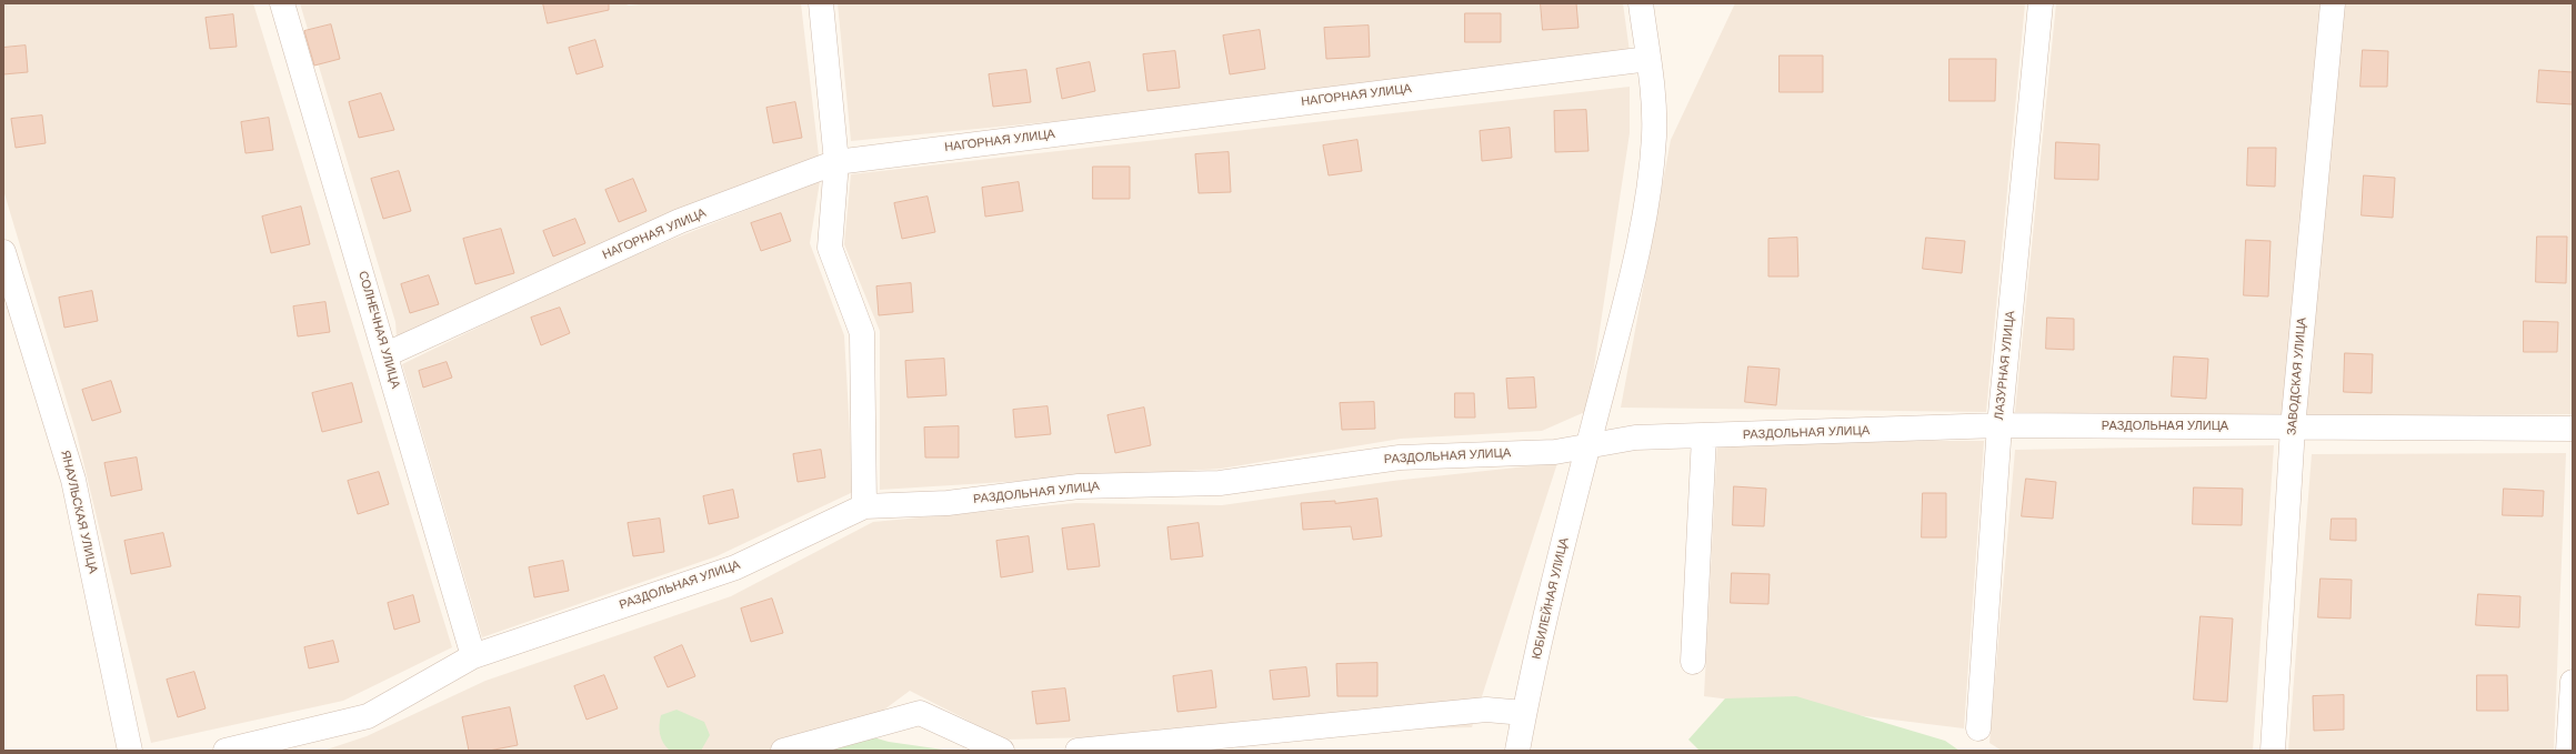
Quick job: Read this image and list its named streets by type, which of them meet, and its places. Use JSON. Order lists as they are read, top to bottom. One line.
{"streets":{"street":["НАГОРНАЯ УЛИЦА","СОЛНЕЧНАЯ УЛИЦА","ЛАЗУРНАЯ УЛИЦА","ЗАВОДСКАЯ УЛИЦА","РАЗДОЛЬНАЯ УЛИЦА","ЯНАУЛЬСКАЯ УЛИЦА","ЮБИЛЕЙНАЯ УЛИЦА"]},"crossings":[["НАГОРНАЯ УЛИЦА","СОЛНЕЧНАЯ УЛИЦА"],["НАГОРНАЯ УЛИЦА","ЮБИЛЕЙНАЯ УЛИЦА"],["СОЛНЕЧНАЯ УЛИЦА","РАЗДОЛЬНАЯ УЛИЦА"],["ЛАЗУРНАЯ УЛИЦА","РАЗДОЛЬНАЯ УЛИЦА"],["ЗАВОДСКАЯ УЛИЦА","РАЗДОЛЬНАЯ УЛИЦА"],["РАЗДОЛЬНАЯ УЛИЦА","ЮБИЛЕЙНАЯ УЛИЦА"]]}
